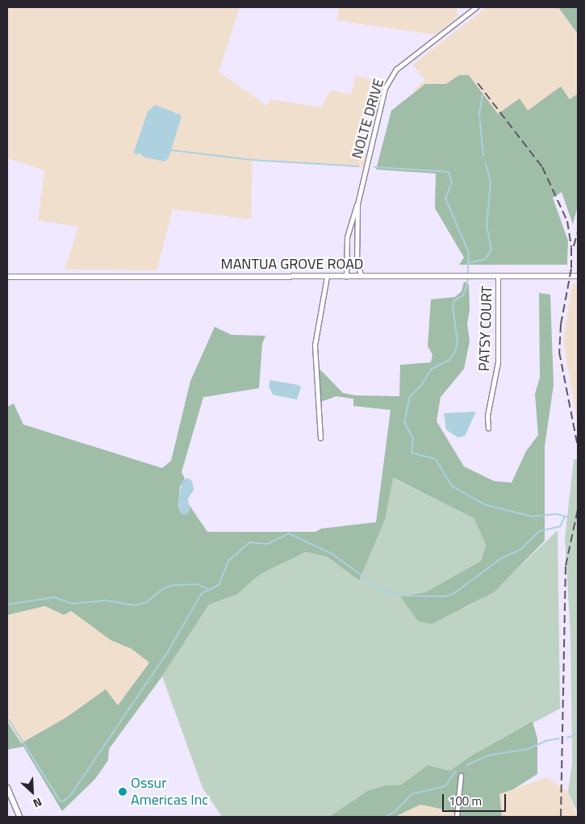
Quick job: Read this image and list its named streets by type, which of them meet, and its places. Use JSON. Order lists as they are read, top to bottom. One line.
{"streets":{"main road":["MANTUA GROVE ROAD"],"street":["NOLTE DRIVE","PATSY COURT"]},"crossings":[["NOLTE DRIVE","MANTUA GROVE ROAD"],["MANTUA GROVE ROAD","PATSY COURT"]],"places":["Ossur Americas Inc"],"scale_bar":"100 m","north":"bottom right"}
